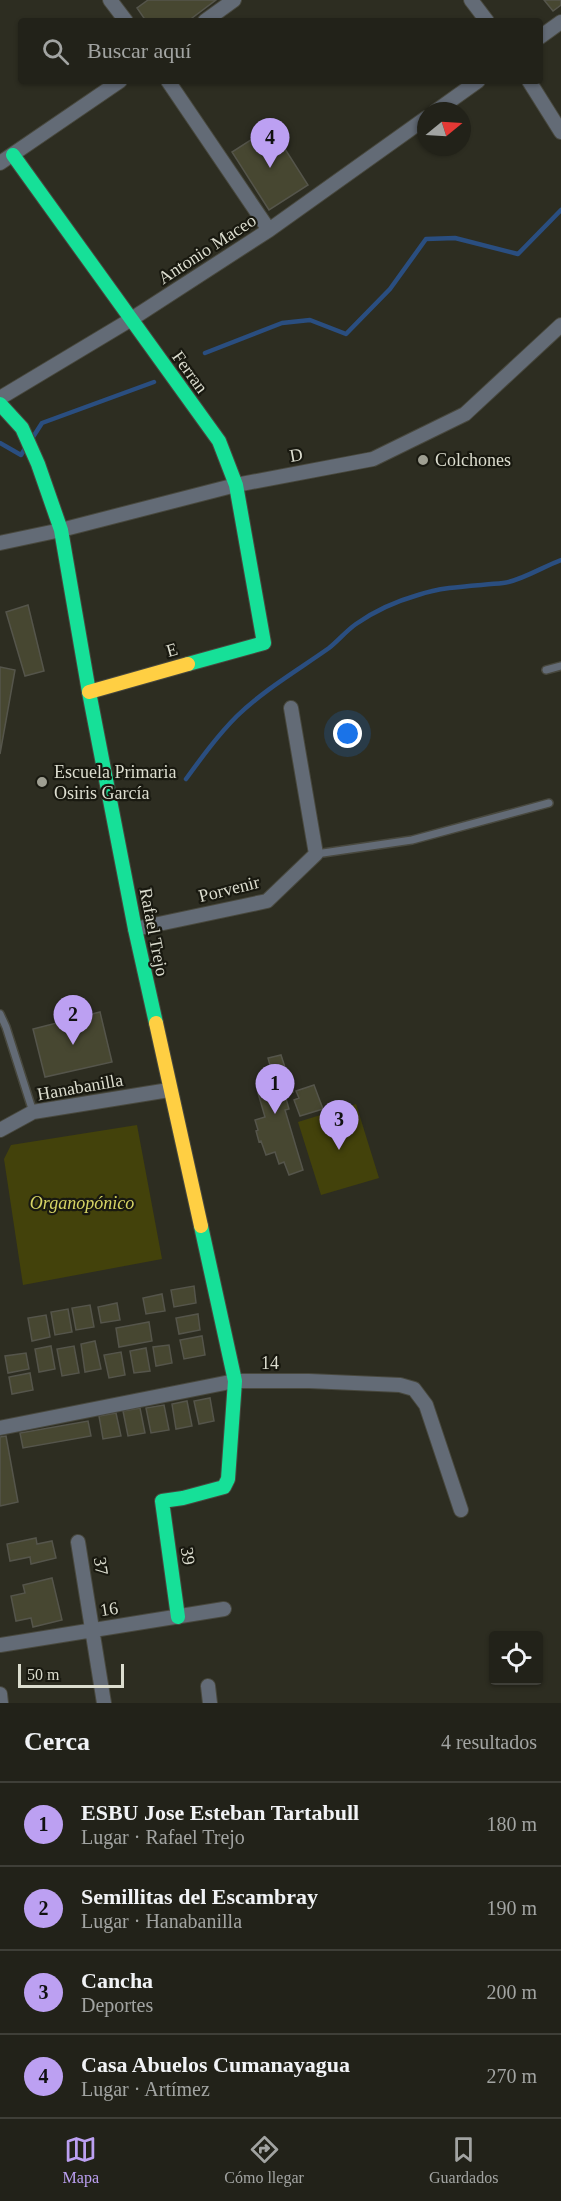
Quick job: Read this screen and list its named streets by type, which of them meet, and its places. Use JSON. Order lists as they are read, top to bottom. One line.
{"streets":{"street":["Antonio Maceo","Ferran","D","E","Porvenir","Rafael Trejo","Hanabanilla","14","39","37","16"]},"crossings":[["Antonio Maceo","Ferran"],["Ferran","D"],["Ferran","E"],["D","Rafael Trejo"],["E","Rafael Trejo"],["Porvenir","Rafael Trejo"],["Rafael Trejo","Hanabanilla"],["Rafael Trejo","14"],["Rafael Trejo","39"],["39","16"],["37","16"]],"parks":["Organopónico"],"places":["Colchones","Escuela Primaria Osiris García"],"scale_bar":"50 m","north":"right","page":{"search":"Buscar aquí","pins":["4","2","1","3"],"scale":"50 m","heading":["Cerca","4 resultados"],"list":[{"mark":"1","name":"ESBU Jose Esteban Tartabull","note":"Lugar · Rafael Trejo","value":"180 m"},{"mark":"2","name":"Semillitas del Escambray","note":"Lugar · Hanabanilla","value":"190 m"},{"mark":"3","name":"Cancha","note":"Deportes","value":"200 m"},{"mark":"4","name":"Casa Abuelos Cumanayagua","note":"Lugar · Artímez","value":"270 m"}],"nav":["Mapa","Cómo llegar","Guardados"]}}
